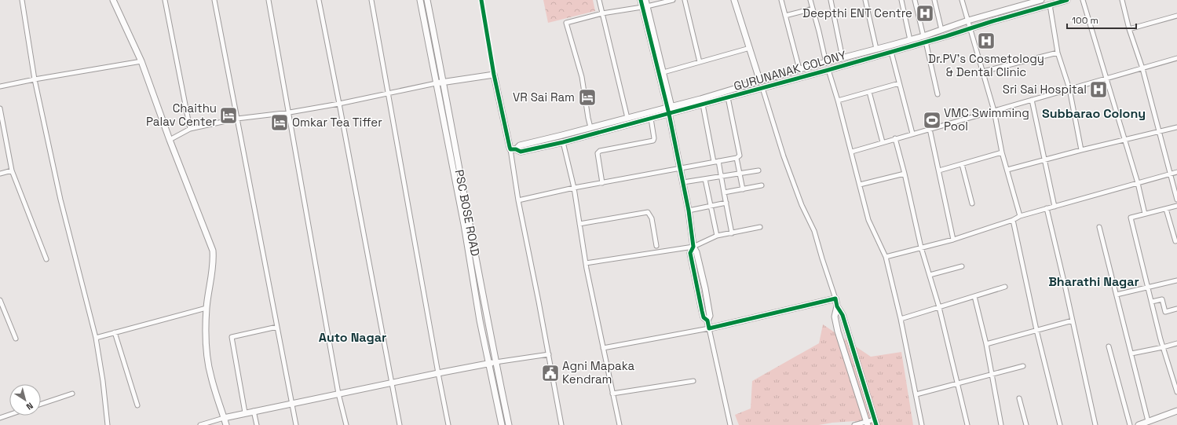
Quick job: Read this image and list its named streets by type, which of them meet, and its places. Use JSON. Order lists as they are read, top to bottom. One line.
{"streets":{"street":["GURUNANAK COLONY","PSC BOSE ROAD"]},"districts":["Subbarao Colony","Bharathi Nagar","Auto Nagar"],"places":{"hospital":["Deepthi ENT Centre","Dr.PV's Cosmetology & Dental Clinic","Sri Sai Hospital"],"hotel":["VR Sai Ram","Chaithu Palav Center","Omkar Tea Tiffer"],"sports":["VMC Swimming Pool"],"public building":["Agni Mapaka Kendram"]},"scale_bar":"100 m","north":"bottom right"}
